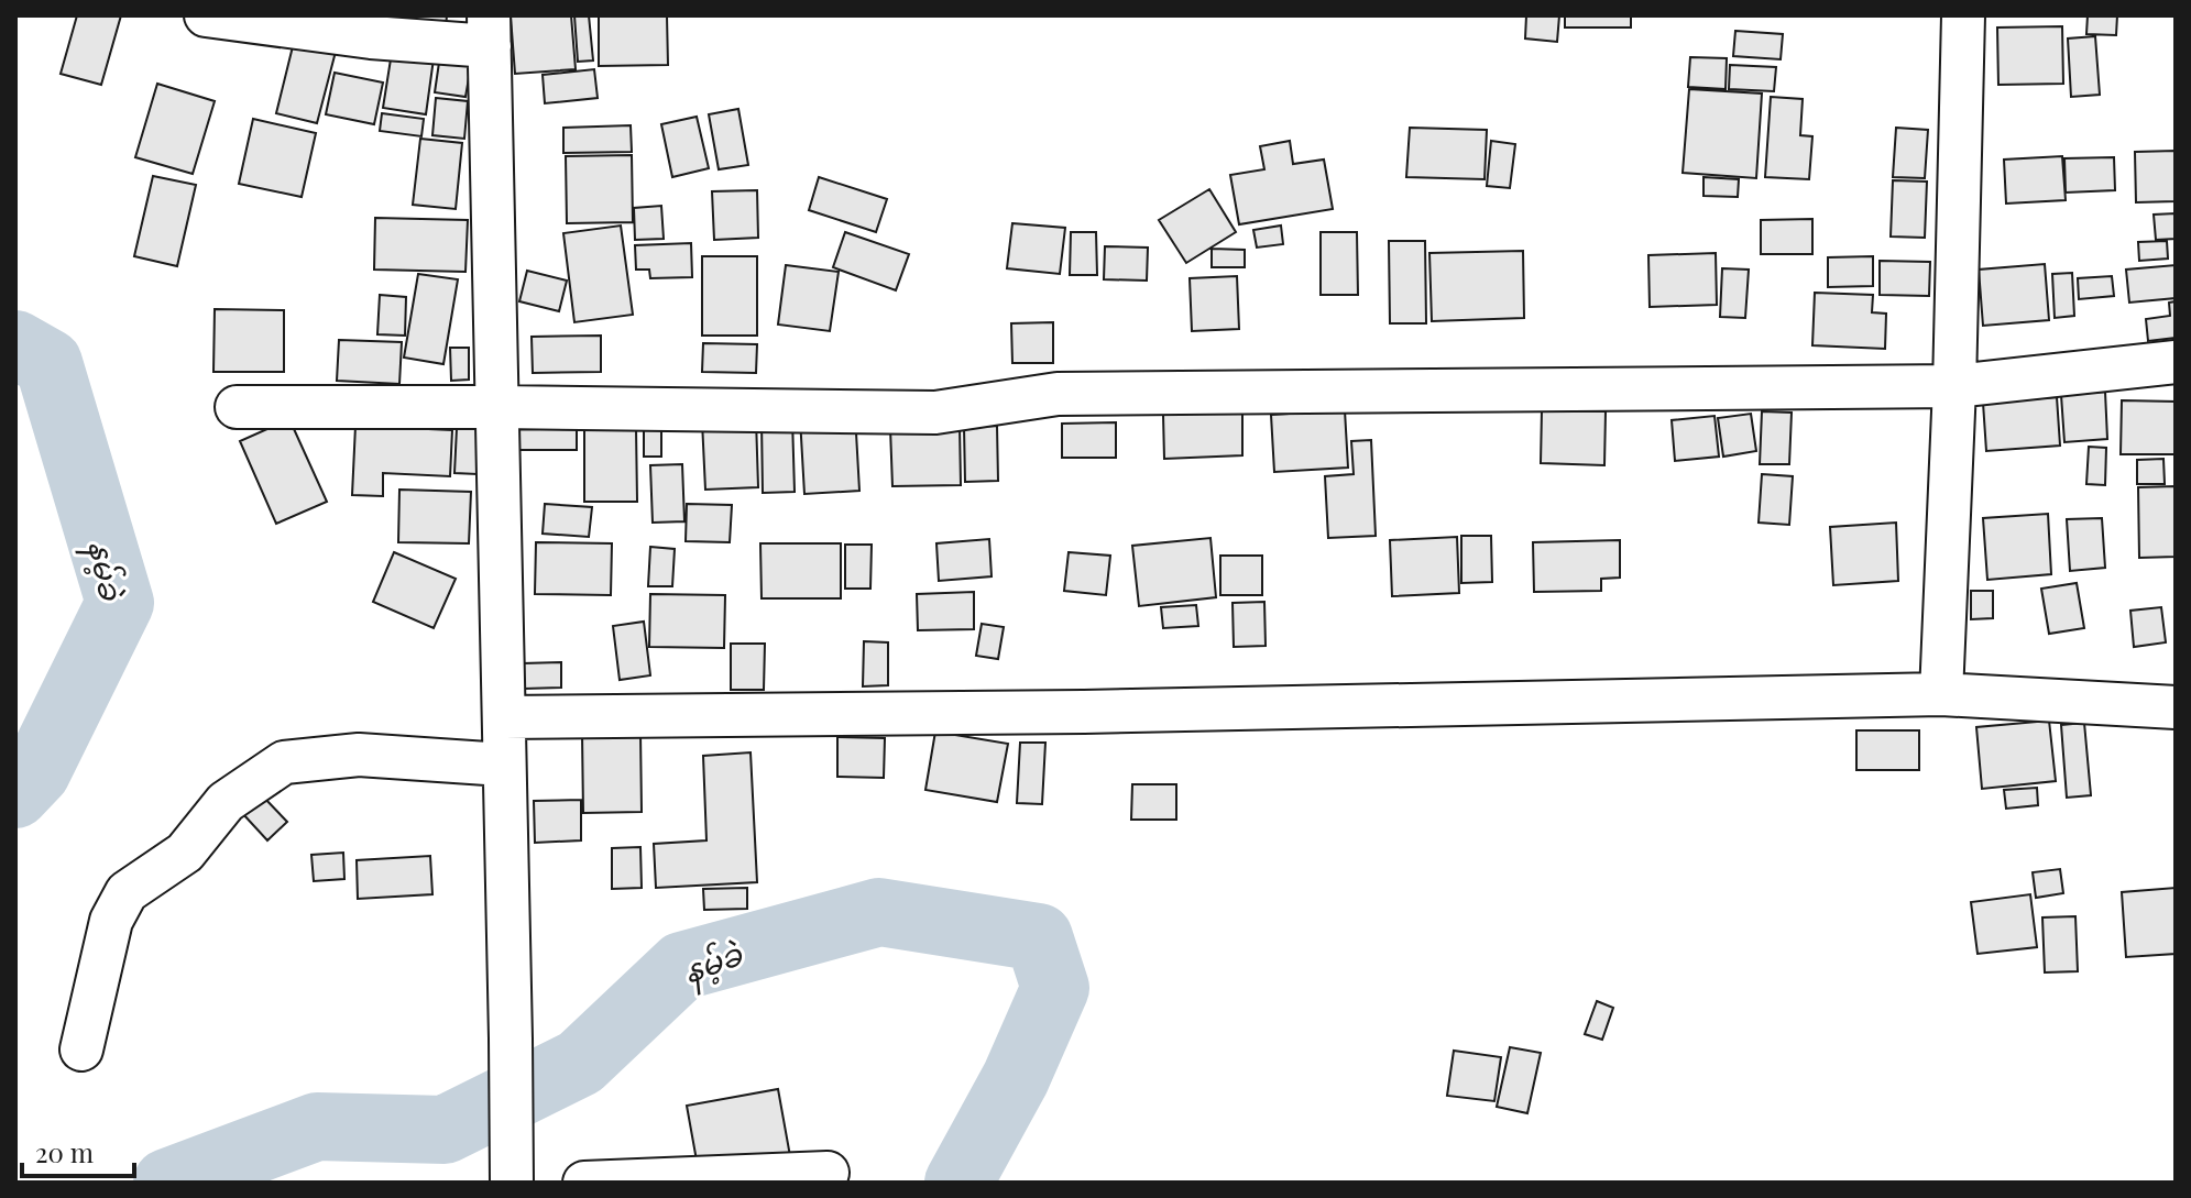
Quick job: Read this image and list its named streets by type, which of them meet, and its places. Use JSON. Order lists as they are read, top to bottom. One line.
{"water":["နမ့်ခဲ"],"scale_bar":"20 m"}
